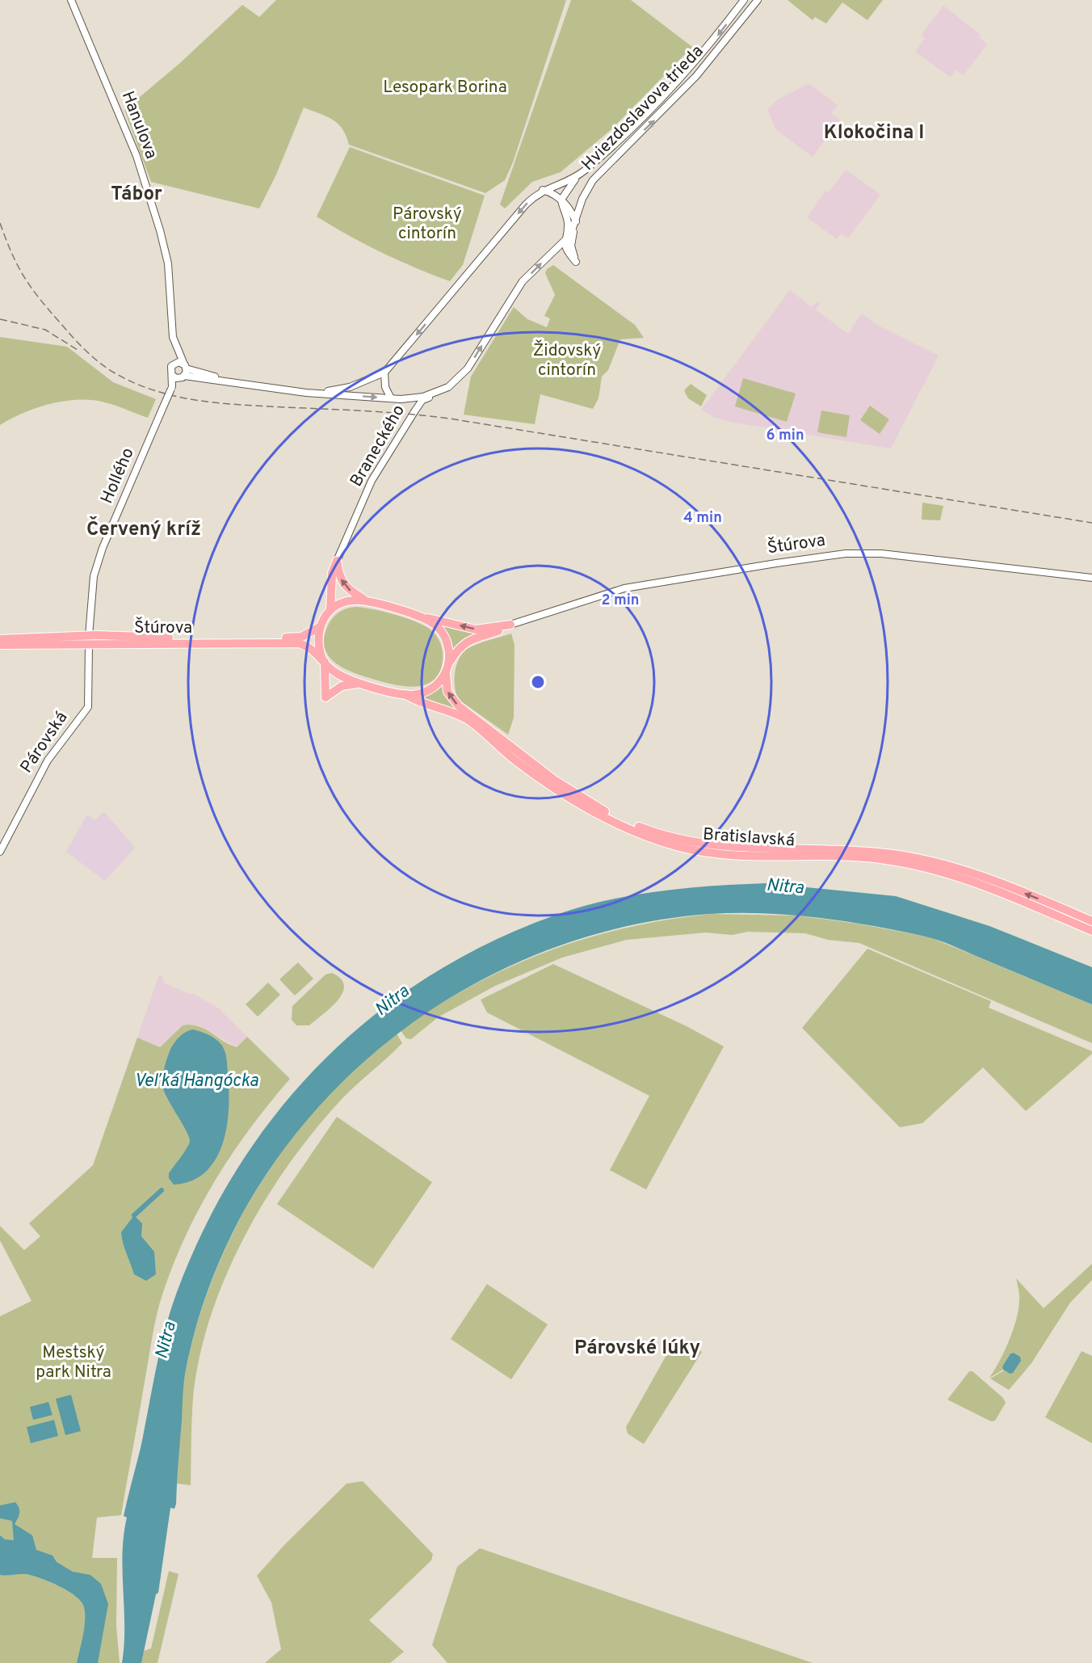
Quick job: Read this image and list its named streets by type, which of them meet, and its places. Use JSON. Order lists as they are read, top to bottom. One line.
{"streets":{"main road":["Štúrova","Bratislavská"],"street":["Hviezdoslavova trieda","Hanulova","Braneckého","Hollého","Párovská"]},"crossings":[["Hviezdoslavova trieda","Braneckého"],["Hanulova","Hollého"],["Hollého","Štúrova"],["Hollého","Párovská"],["Štúrova","Párovská"],["Štúrova","Bratislavská"]],"districts":["Klokočina I","Tábor","Červený kríž","Párovské lúky"],"water":["Nitra","Veľká Hangócka"],"parks":["Lesopark Borina","Párovský cintorín","Židovský cintorín","Mestský park Nitra"],"rings":["6 min","4 min","2 min"]}
